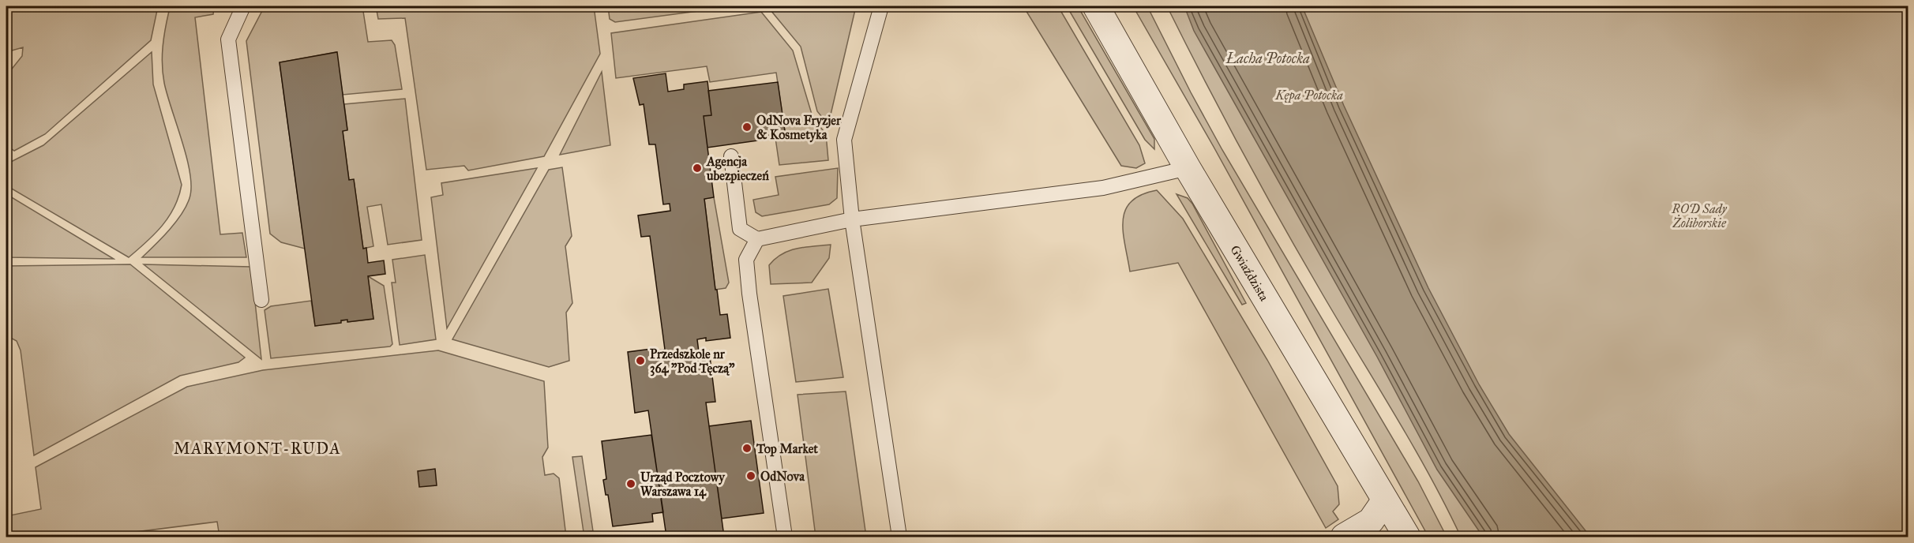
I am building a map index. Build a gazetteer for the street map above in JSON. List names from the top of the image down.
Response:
{
  "streets": {
    "street": ["Gwiaździsta"]
  },
  "districts": ["MARYMONT-RUDA"],
  "water": ["Łacha Potocka"],
  "parks": ["Kępa Potocka", "ROD Sady Żoliborskie"],
  "places": [
    "OdNova Fryzjer & Kosmetyka",
    "Agencja ubezpieczeń",
    "Przedszkole nr 364 \"Pod Tęczą\"",
    "Top Market",
    "OdNova",
    "Urząd Pocztowy Warszawa 14"
  ]
}
